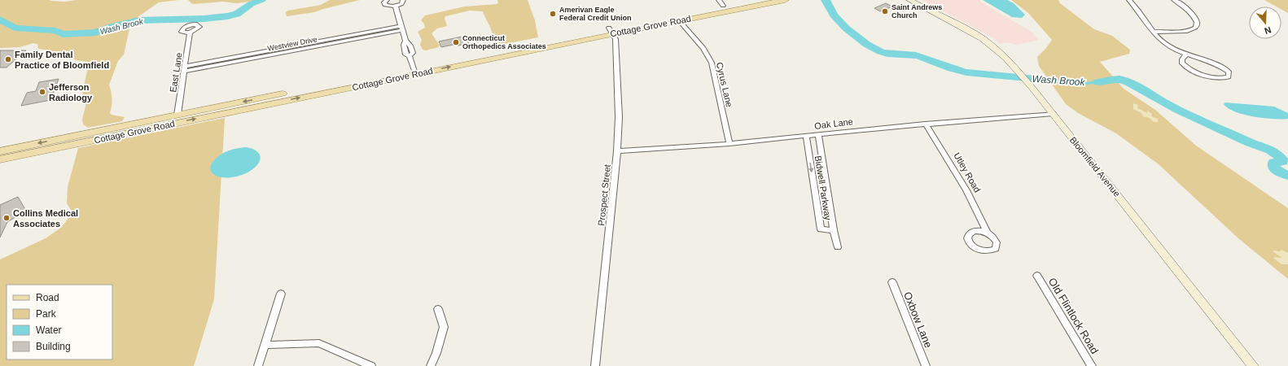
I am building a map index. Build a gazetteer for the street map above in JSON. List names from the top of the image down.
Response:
{
  "streets": {
    "main road": ["Cottage Grove Road", "Bloomfield Avenue"],
    "street": [
      "Westview Drive",
      "East Lane",
      "Cyrus Lane",
      "Oak Lane",
      "Utley Road",
      "Bidwell Parkway",
      "Prospect Street",
      "Old Flintlock Road",
      "Oxbow Lane"
    ]
  },
  "crossings": [
    ["Cottage Grove Road", "East Lane"],
    ["Cottage Grove Road", "Cyrus Lane"],
    ["Cottage Grove Road", "Prospect Street"],
    ["Westview Drive", "East Lane"],
    ["Cyrus Lane", "Oak Lane"],
    ["Oak Lane", "Bloomfield Avenue"],
    ["Oak Lane", "Utley Road"],
    ["Oak Lane", "Bidwell Parkway"],
    ["Oak Lane", "Prospect Street"]
  ],
  "water": ["Wash Brook"],
  "places": [
    "Saint Andrews Church",
    "Amerivan Eagle Federal Credit Union",
    "Connecticut Orthopedics Associates",
    "Family Dental Practice of Bloomfield",
    "Jefferson Radiology",
    "Collins Medical Associates"
  ],
  "legend": [
    "Road",
    "Park",
    "Water",
    "Building"
  ],
  "north": "bottom"
}
